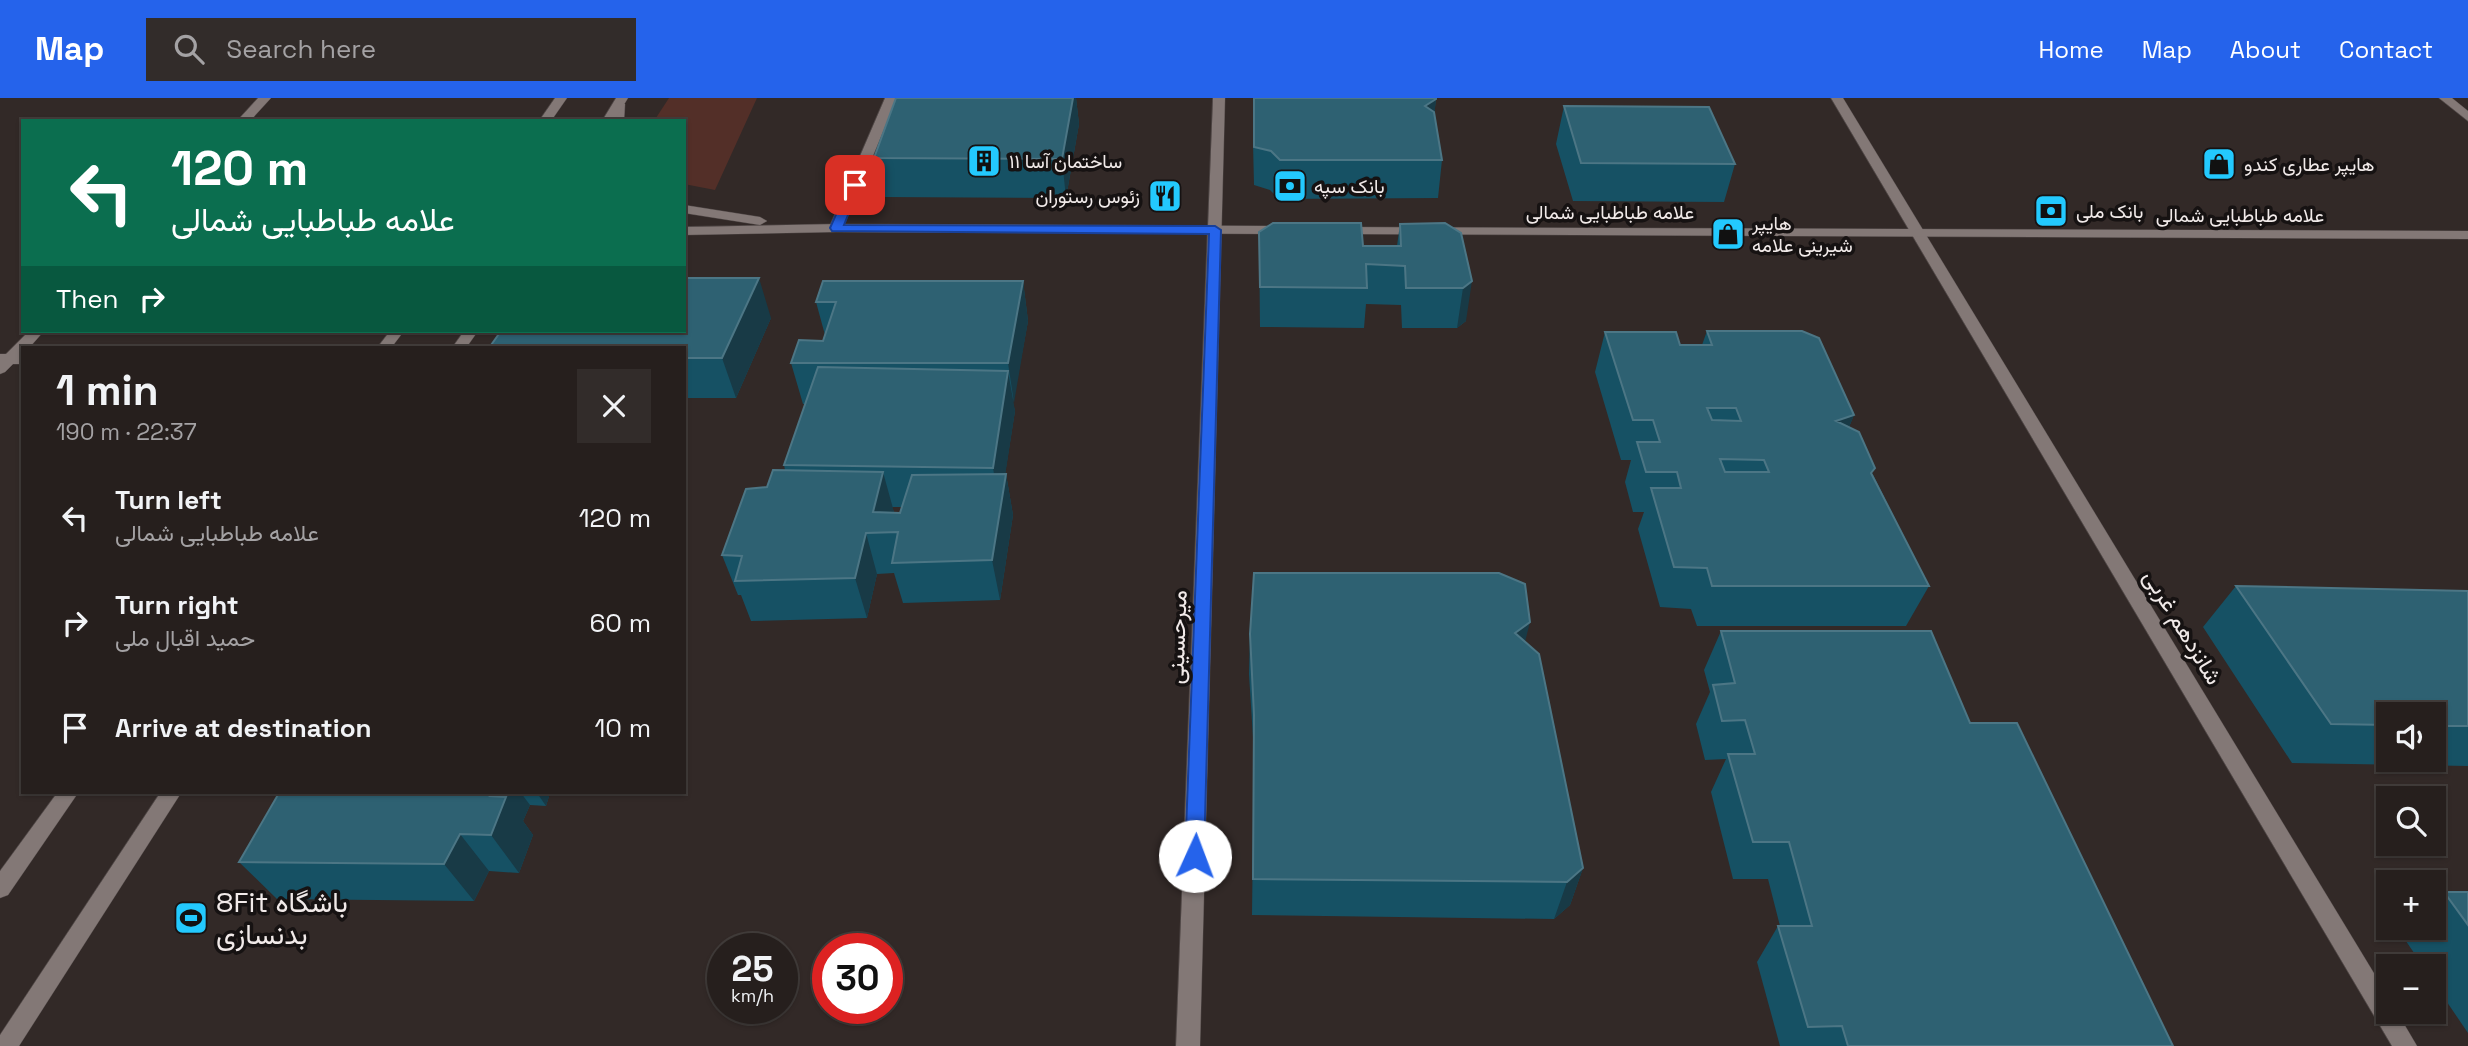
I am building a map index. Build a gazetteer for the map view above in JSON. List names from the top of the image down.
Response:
{
  "streets": {
    "street": ["علامه طباطبایی شمالی", "شانزدهم غربی", "میرحسینی"]
  },
  "crossings": [
    ["علامه طباطبایی شمالی", "شانزدهم غربی"]
  ],
  "places": {
    "building": ["ساختمان آسا ۱۱"],
    "shop": ["هایپر عطاری کندو", "هایپر شیرینی علامه"],
    "bank": ["بانک سپه", "بانک ملی"],
    "restaurant": ["زئوس رستوران"],
    "sports": ["8Fit باشگاه بدنسازی"]
  },
  "page": {
    "header": "Map",
    "search": "Search here",
    "nav": [
      "Home",
      "Map",
      "About",
      "Contact"
    ],
    "turn": ["120 m", "علامه طباطبایی شمالی"],
    "then": "Then",
    "heading": ["1 min", "190 m · 22:37"],
    "list": [
      {
        "name": "Turn left",
        "note": "علامه طباطبایی شمالی",
        "value": "120 m"
      },
      {
        "name": "Turn right",
        "note": "حمید اقبال ملی",
        "value": "60 m"
      },
      {
        "name": "Arrive at destination",
        "value": "10 m"
      }
    ],
    "map_buttons": ["+", "−"],
    "speed": "25 km/h",
    "limit": "30"
  }
}
